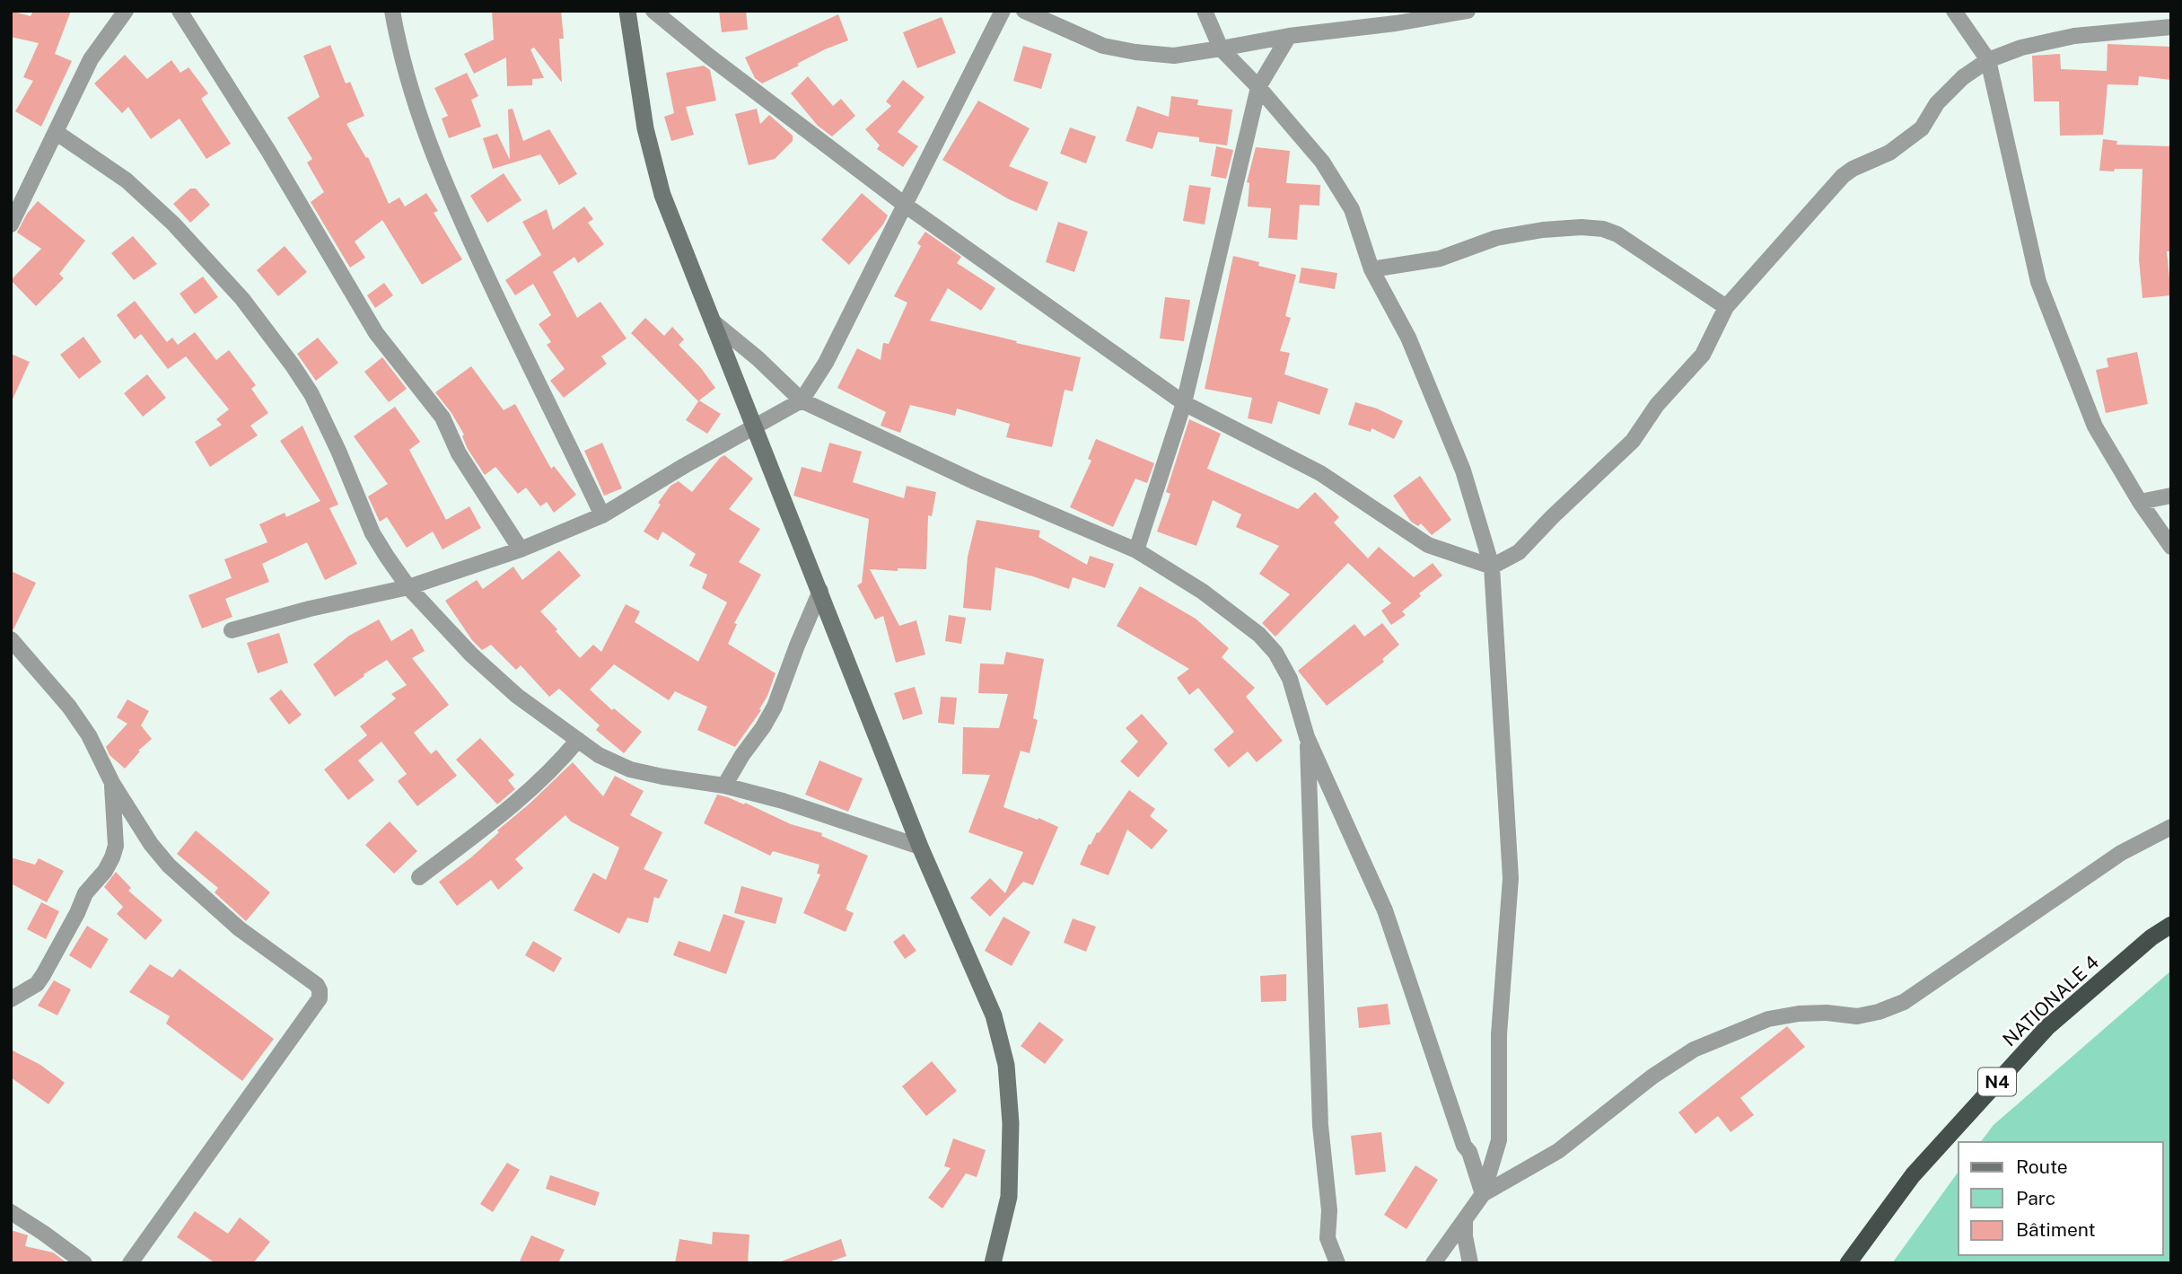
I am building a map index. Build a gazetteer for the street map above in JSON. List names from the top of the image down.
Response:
{
  "streets": {
    "highway": ["NATIONALE 4", "N4"]
  },
  "legend": ["Route", "Parc", "Bâtiment"]
}
